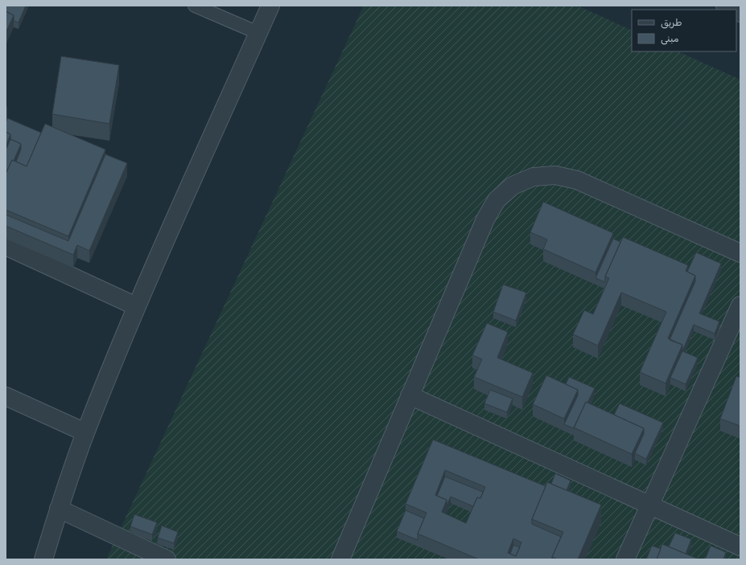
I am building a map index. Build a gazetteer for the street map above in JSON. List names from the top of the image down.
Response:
{
  "legend": ["طريق", "مبنى"]
}
